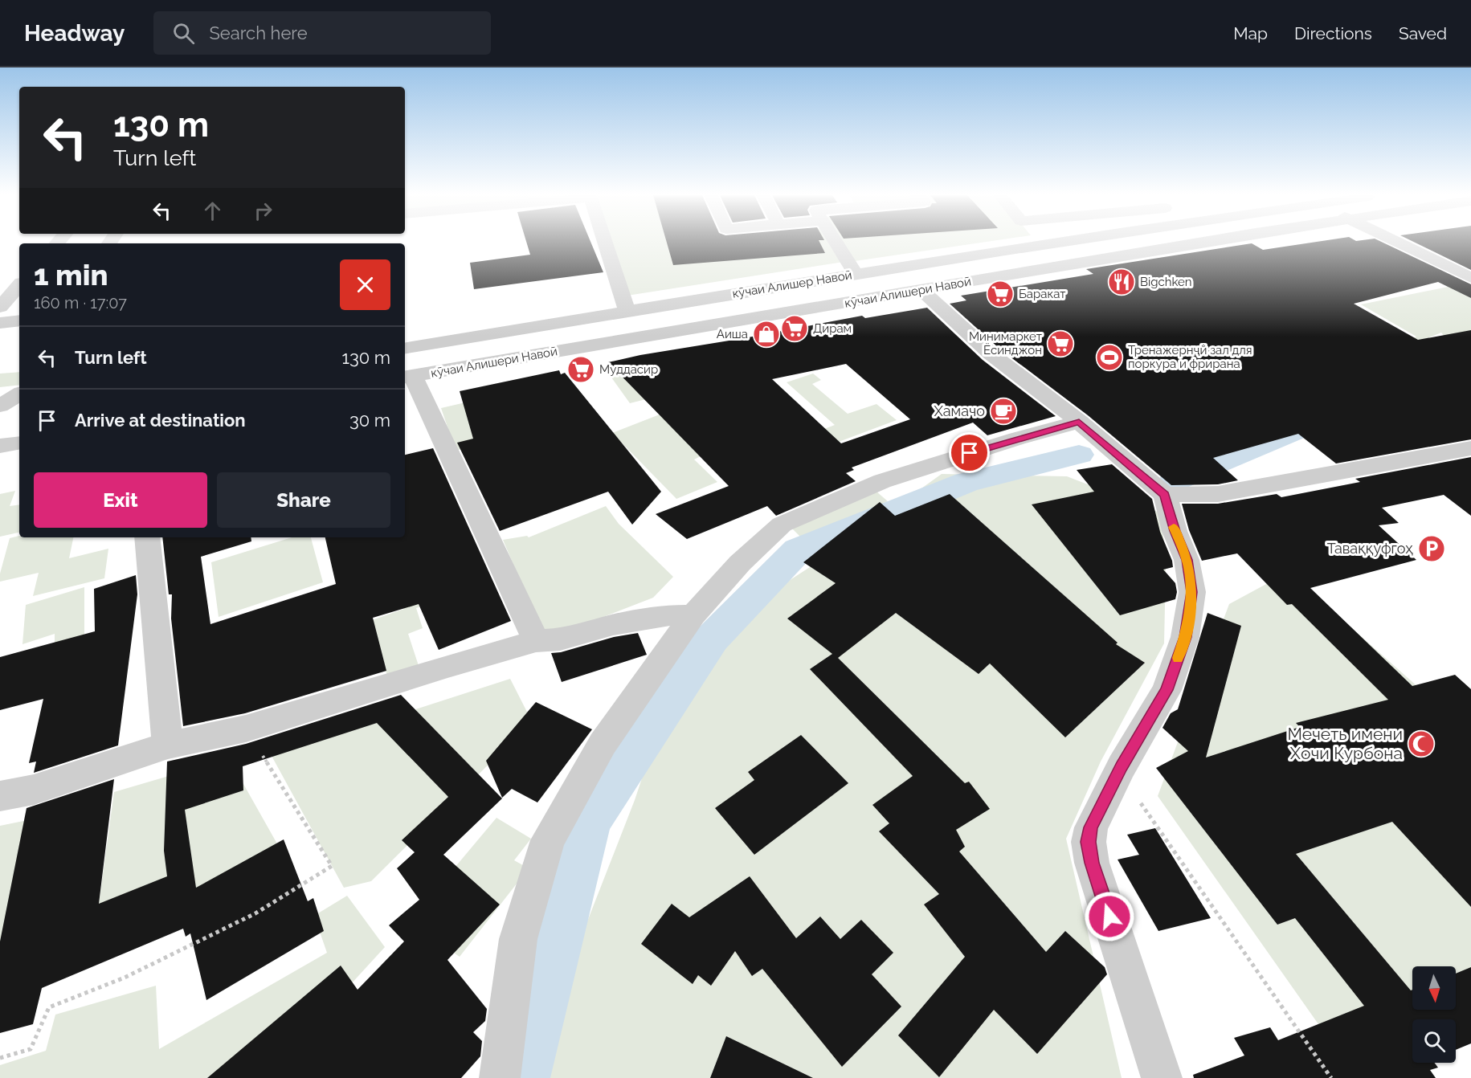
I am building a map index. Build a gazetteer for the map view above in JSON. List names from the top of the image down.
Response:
{
  "streets": {
    "street": ["кӯчаи Алишер Навоӣ", "кӯчаи Алишери Навоӣ"]
  },
  "places": {
    "restaurant": ["Bigchken"],
    "supermarket": [
      "Баракат",
      "Дирам",
      "Минимаркет Ёсинджон",
      "Муддасир"
    ],
    "shop": ["Аиша"],
    "sports": ["Тренажернҷй зал для поркура и фрирана"],
    "cafe": ["Хамачо"],
    "parking": ["Таваққуфгоҳ"],
    "mosque": ["Мечеть имени Хочи Курбона"]
  },
  "north": "bottom",
  "page": {
    "header": "Headway",
    "search": "Search here",
    "nav": ["Map", "Directions", "Saved"],
    "turn": ["130 m", "Turn left"],
    "heading": ["1 min", "160 m · 17:07"],
    "list": [
      {
        "name": "Turn left",
        "value": "130 m"
      },
      {
        "name": "Arrive at destination",
        "value": "30 m"
      }
    ],
    "buttons": ["Exit", "Share"]
  }
}
